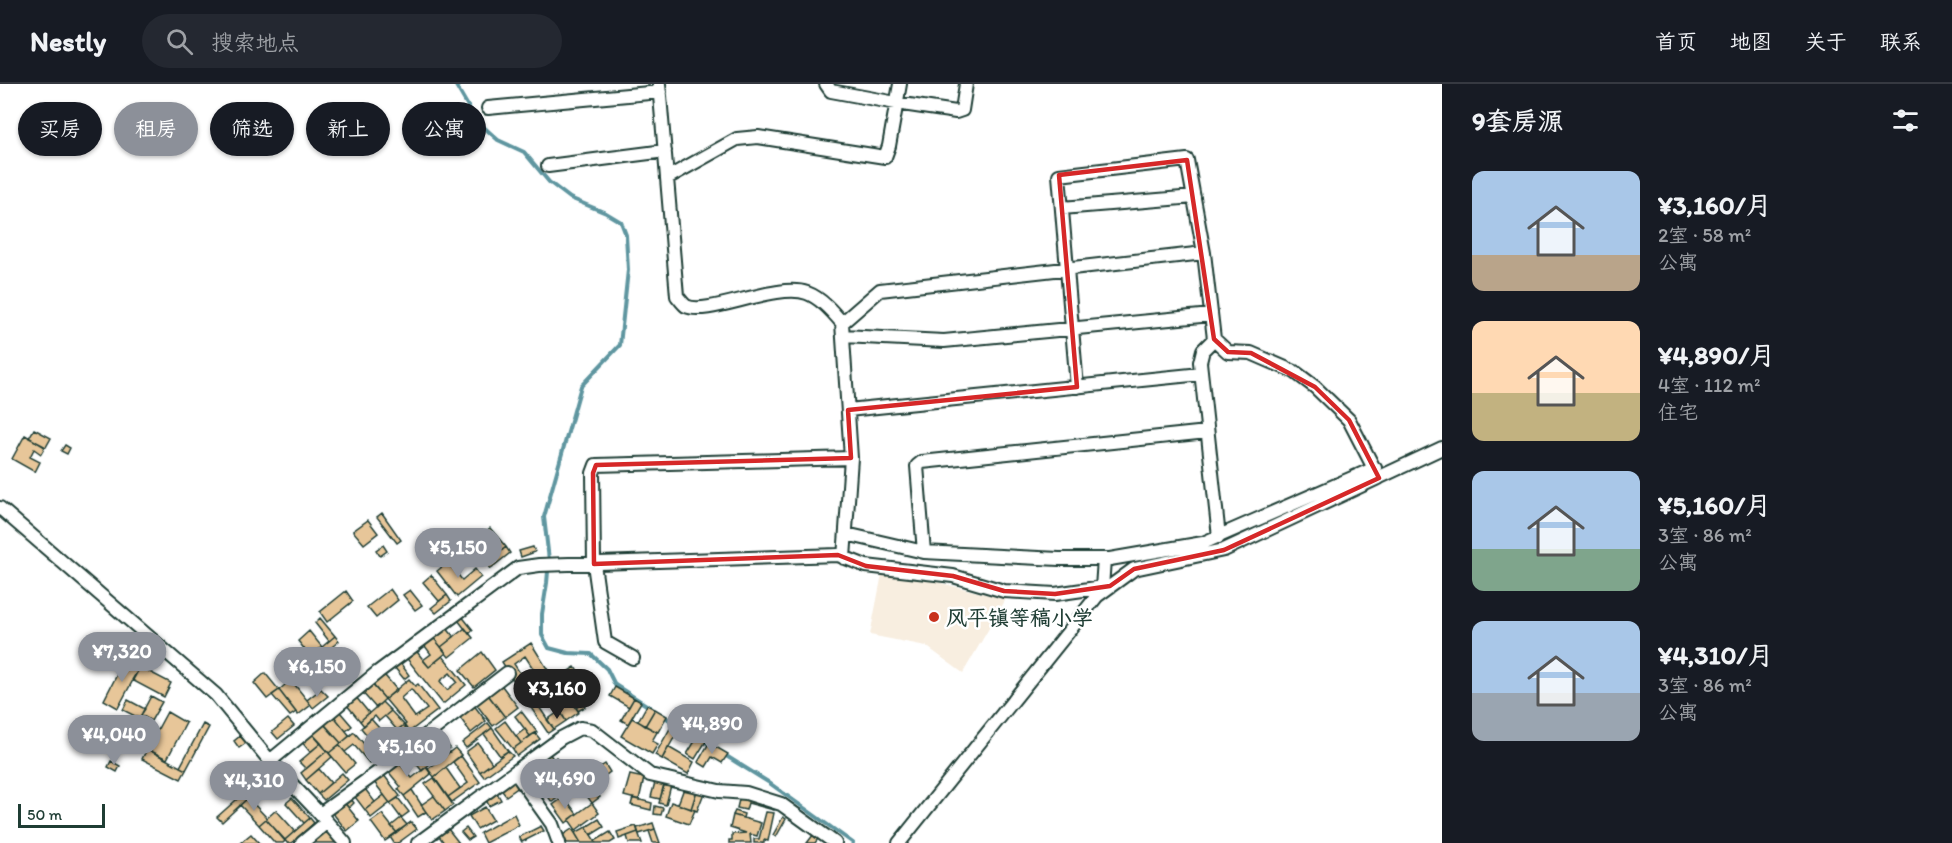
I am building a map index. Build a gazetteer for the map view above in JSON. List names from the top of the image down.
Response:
{
  "places": ["风平镇等稿小学"],
  "scale_bar": "50 m",
  "page": {
    "header": "Nestly",
    "search": "搜索地点",
    "nav": [
      "首页",
      "地图",
      "关于",
      "联系"
    ],
    "heading": "9套房源",
    "chip": [
      "买房",
      "租房",
      "筛选",
      "新上",
      "公寓"
    ],
    "list": [
      {
        "name": "¥3,160/月",
        "note": "2室 · 58 m² · 公寓"
      },
      {
        "name": "¥4,890/月",
        "note": "4室 · 112 m² · 住宅"
      },
      {
        "name": "¥5,160/月",
        "note": "3室 · 86 m² · 公寓"
      },
      {
        "name": "¥4,310/月",
        "note": "3室 · 86 m² · 公寓"
      }
    ],
    "price": [
      "¥5,150",
      "¥7,320",
      "¥6,150",
      "¥3,160",
      "¥4,890",
      "¥4,040",
      "¥5,160",
      "¥4,690",
      "¥4,310"
    ],
    "scale": "50 m"
  }
}
